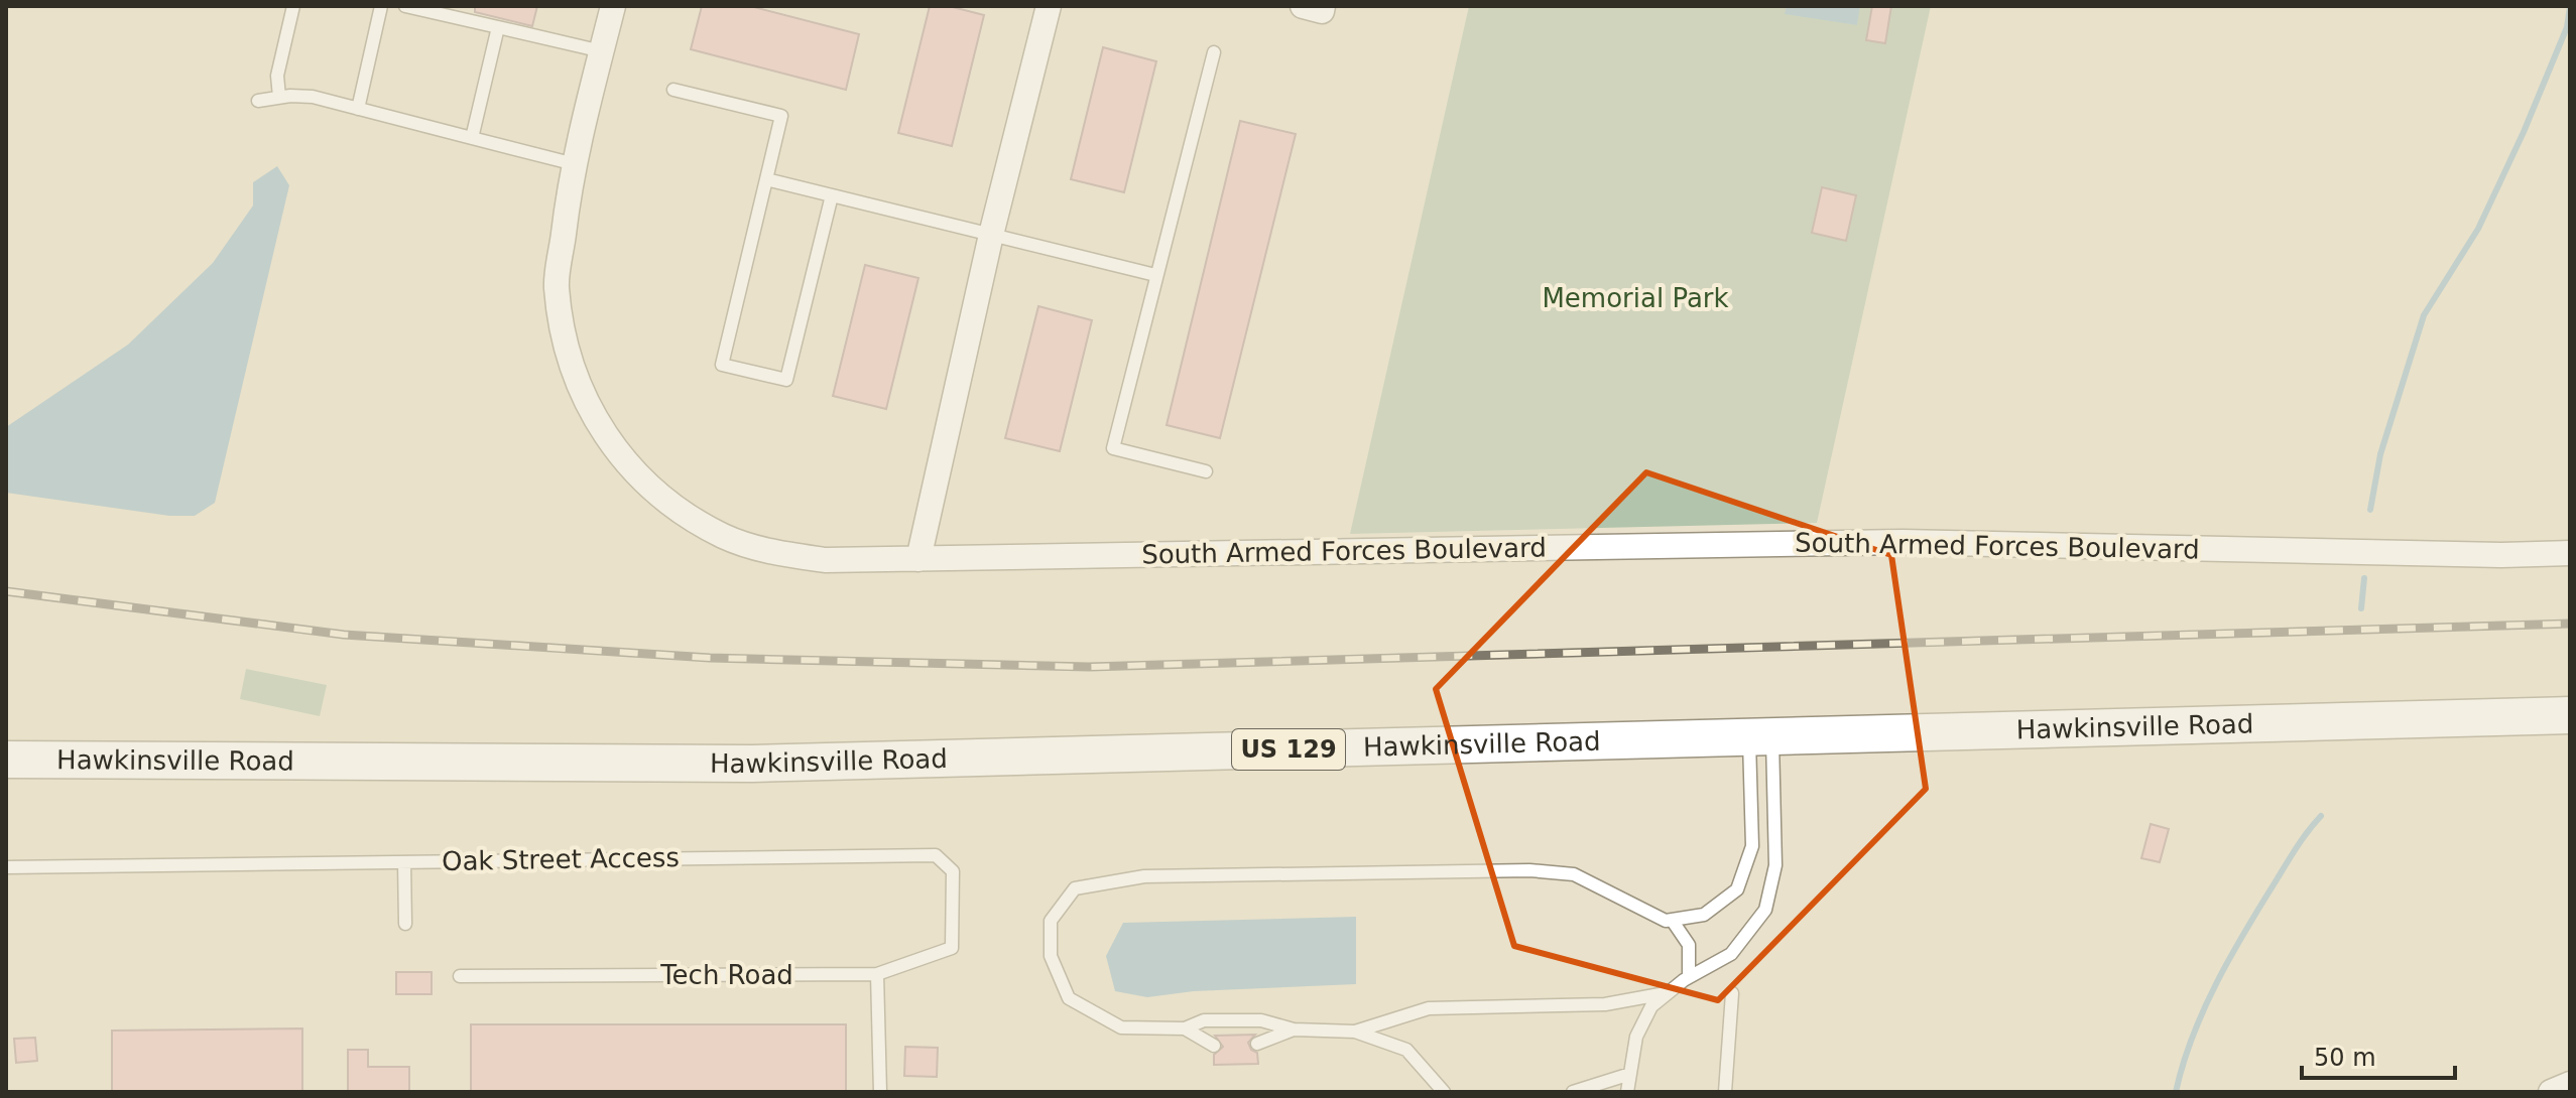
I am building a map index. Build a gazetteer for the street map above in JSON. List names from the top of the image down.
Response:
{
  "streets": {
    "main road": ["Hawkinsville Road", "US 129"],
    "street": ["South Armed Forces Boulevard"],
    "lane": ["Oak Street Access", "Tech Road"]
  },
  "crossings": [
    ["Oak Street Access", "Tech Road"]
  ],
  "parks": ["Memorial Park"],
  "scale_bar": "50 m"
}
